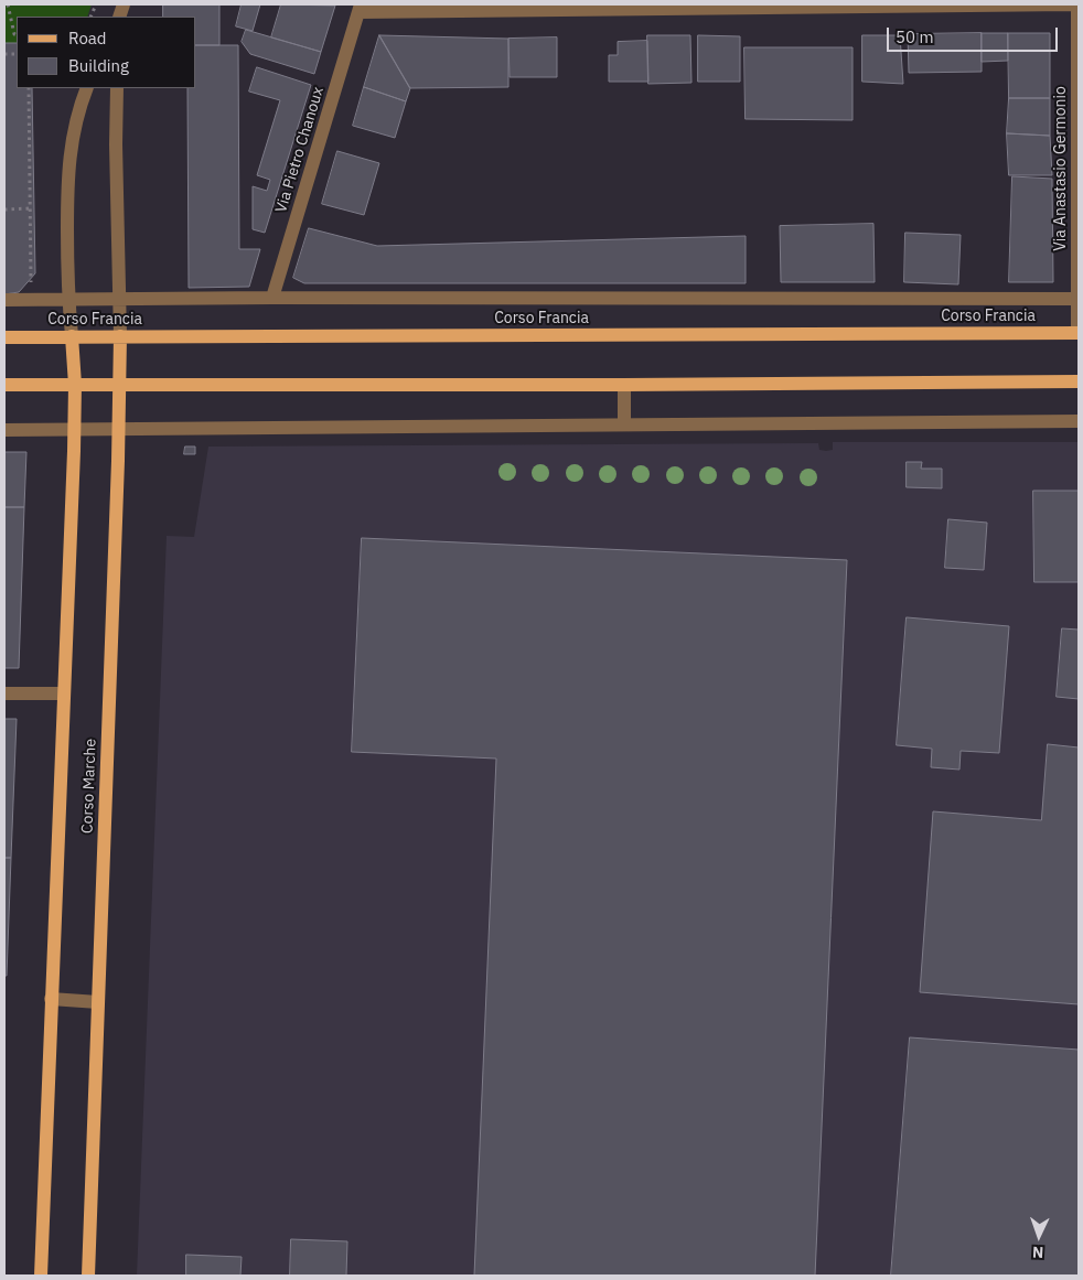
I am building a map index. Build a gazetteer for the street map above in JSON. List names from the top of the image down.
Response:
{
  "streets": {
    "main road": ["Corso Francia", "Corso Marche"],
    "street": ["Via Pietro Chanoux", "Via Anastasio Germonio"]
  },
  "crossings": [
    ["Via Pietro Chanoux", "Corso Francia"],
    ["Via Anastasio Germonio", "Corso Francia"],
    ["Corso Francia", "Corso Marche"]
  ],
  "legend": ["Road", "Building"],
  "scale_bar": "50 m",
  "north": "bottom"
}
